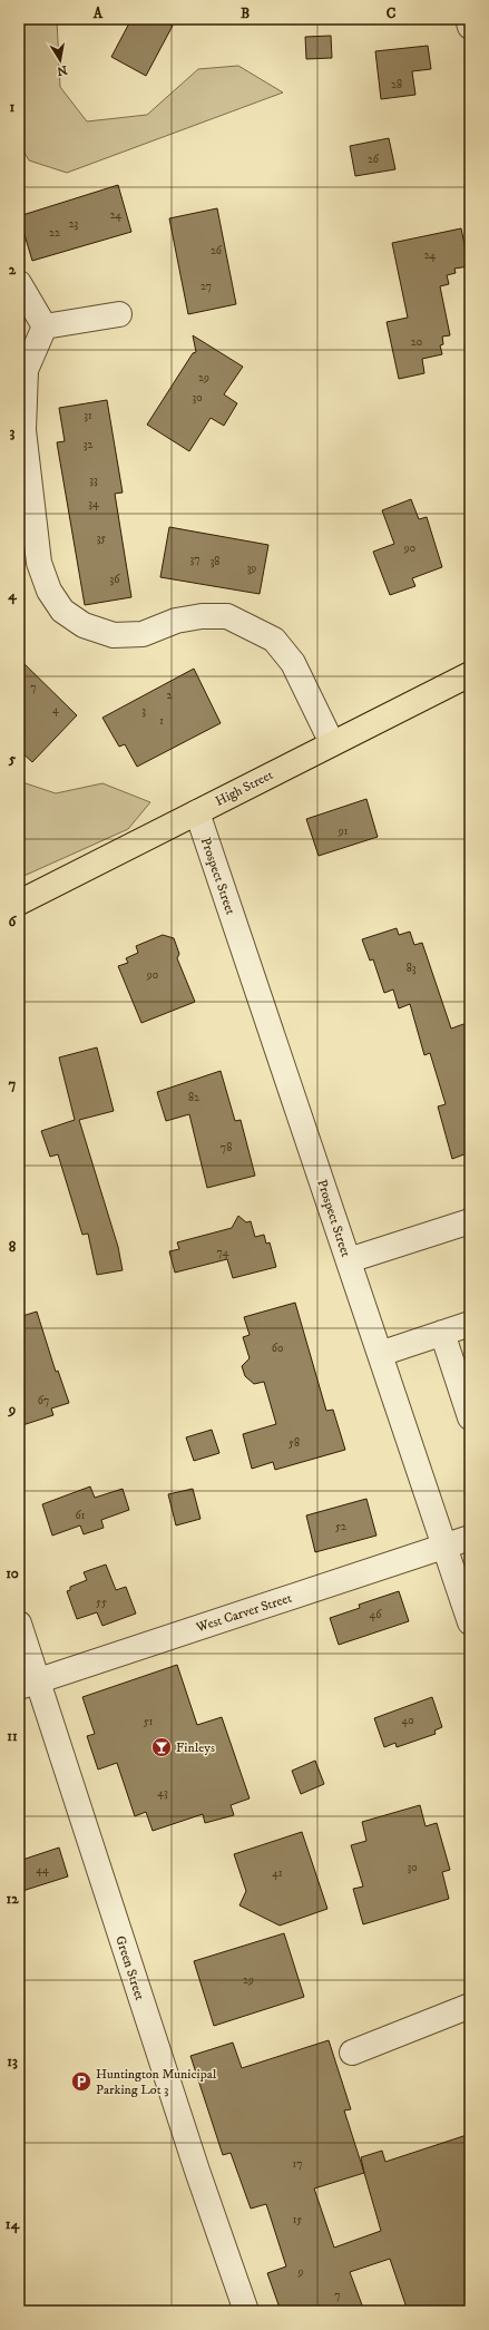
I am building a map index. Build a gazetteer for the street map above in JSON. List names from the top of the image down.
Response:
{
  "streets": {
    "main road": ["High Street"],
    "street": ["Prospect Street", "West Carver Street", "Green Street"]
  },
  "crossings": [
    ["High Street", "Prospect Street"],
    ["Prospect Street", "West Carver Street"],
    ["West Carver Street", "Green Street"]
  ],
  "places": {
    "bar": ["Finleys"],
    "parking": ["Huntington Municipal Parking Lot 3"]
  },
  "house_numbers": [
    "28",
    "26",
    "24",
    "23",
    "22",
    "26",
    "24",
    "27",
    "20",
    "29",
    "30",
    "31",
    "32",
    "33",
    "34",
    "35",
    "90",
    "37",
    "38",
    "39",
    "36",
    "7",
    "2",
    "4",
    "3",
    "1",
    "91",
    "83",
    "90",
    "82",
    "78",
    "74",
    "60",
    "67",
    "58",
    "61",
    "52",
    "55",
    "46",
    "40",
    "51",
    "43",
    "30",
    "44",
    "41",
    "29",
    "17",
    "15",
    "9",
    "7"
  ],
  "north": "bottom",
  "grid": {
    "columns": ["A", "B", "C"],
    "rows": [
      "1",
      "2",
      "3",
      "4",
      "5",
      "6",
      "7",
      "8",
      "9",
      "10",
      "11",
      "12",
      "13",
      "14"
    ]
  }
}
